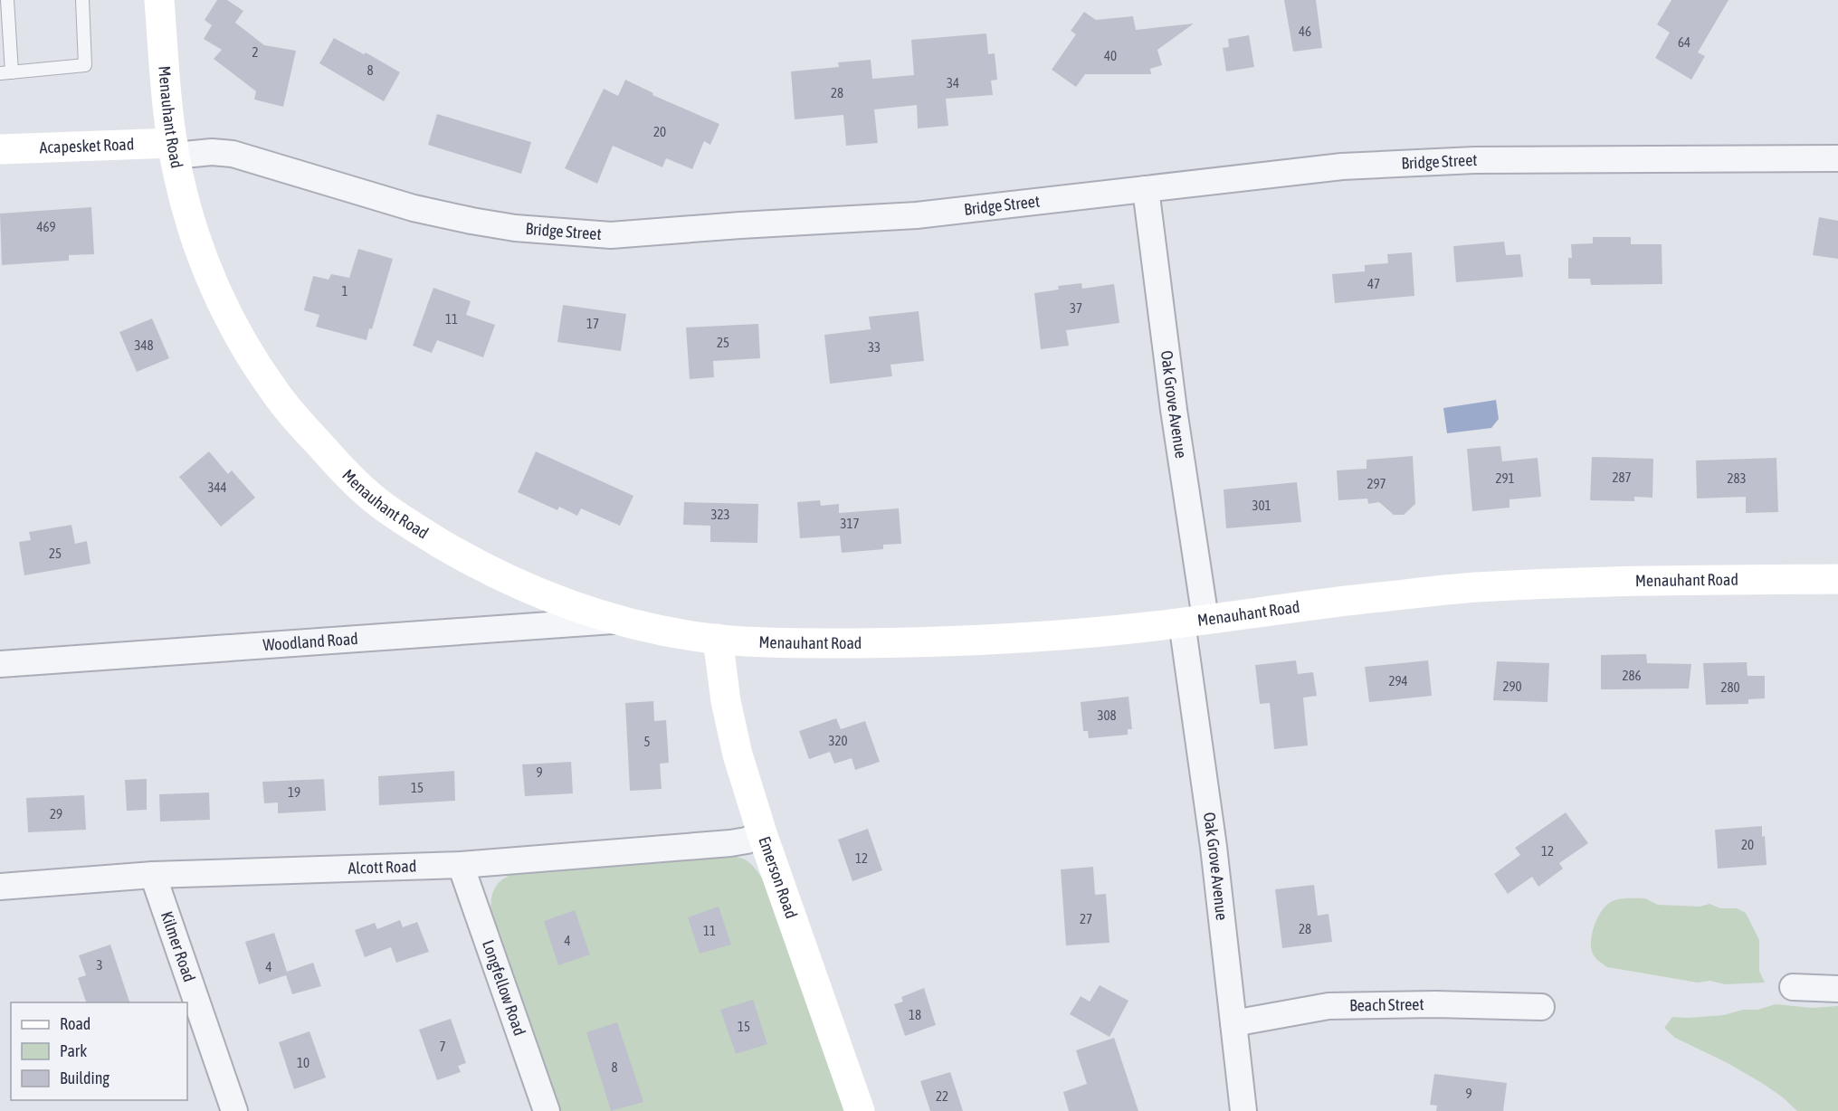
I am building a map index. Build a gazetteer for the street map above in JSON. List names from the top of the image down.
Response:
{
  "streets": {
    "main road": ["Menauhant Road", "Acapesket Road", "Emerson Road"],
    "street": [
      "Bridge Street",
      "Oak Grove Avenue",
      "Woodland Road",
      "Alcott Road",
      "Kilmer Road",
      "Longfellow Road",
      "Beach Street"
    ]
  },
  "crossings": [
    ["Menauhant Road", "Acapesket Road"],
    ["Menauhant Road", "Bridge Street"],
    ["Menauhant Road", "Oak Grove Avenue"],
    ["Menauhant Road", "Woodland Road"],
    ["Menauhant Road", "Emerson Road"],
    ["Acapesket Road", "Bridge Street"],
    ["Bridge Street", "Oak Grove Avenue"],
    ["Oak Grove Avenue", "Beach Street"],
    ["Alcott Road", "Emerson Road"],
    ["Alcott Road", "Kilmer Road"],
    ["Alcott Road", "Longfellow Road"]
  ],
  "house_numbers": [
    "46",
    "64",
    "2",
    "40",
    "8",
    "34",
    "28",
    "20",
    "469",
    "47",
    "1",
    "37",
    "11",
    "17",
    "25",
    "348",
    "33",
    "287",
    "291",
    "283",
    "297",
    "344",
    "301",
    "323",
    "317",
    "25",
    "286",
    "294",
    "290",
    "280",
    "308",
    "320",
    "5",
    "9",
    "15",
    "19",
    "29",
    "20",
    "12",
    "12",
    "27",
    "28",
    "11",
    "4",
    "3",
    "4",
    "18",
    "15",
    "7",
    "10",
    "8",
    "9",
    "22"
  ],
  "legend": ["Road", "Park", "Building"]
}
